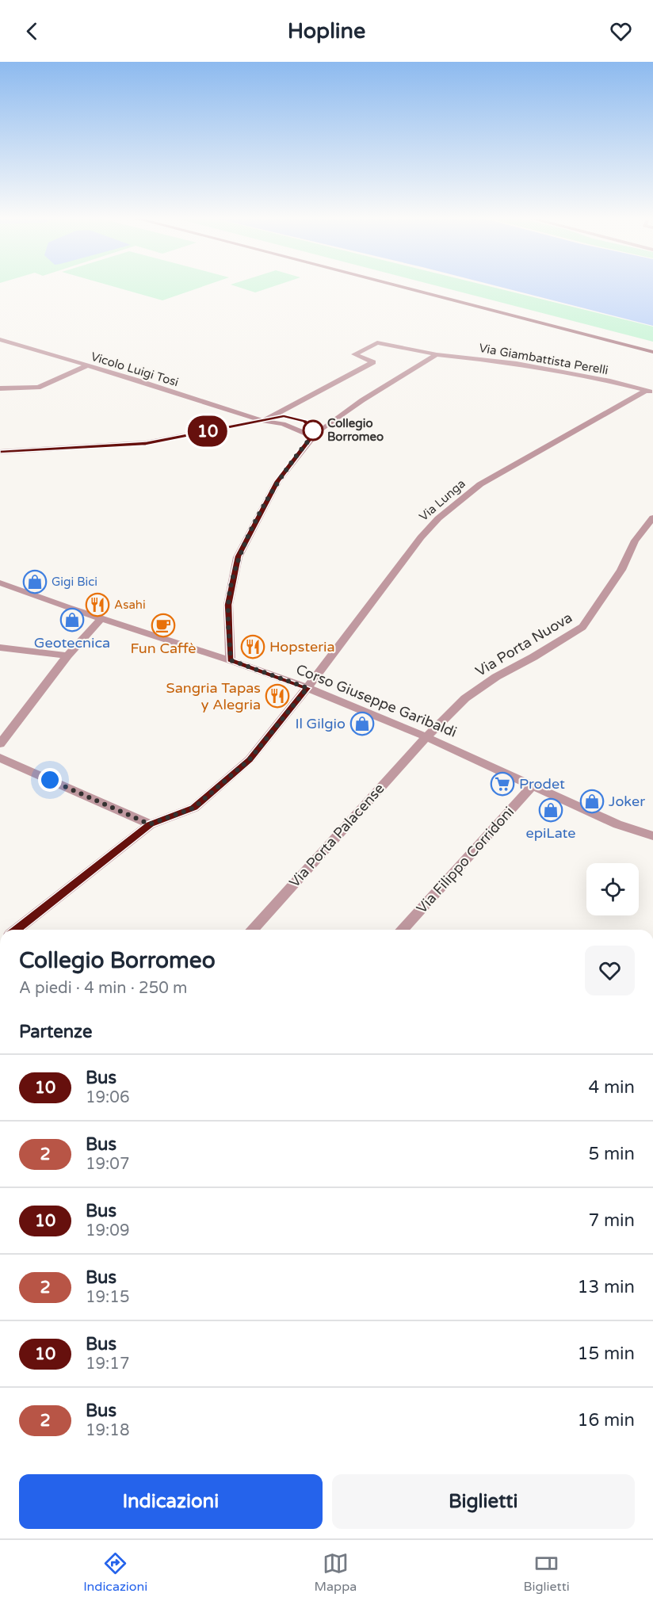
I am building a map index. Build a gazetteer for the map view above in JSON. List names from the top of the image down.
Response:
{
  "streets": {
    "street": [
      "Via Giambattista Perelli",
      "Vicolo Luigi Tosi",
      "Via Lunga",
      "Via Porta Nuova",
      "Corso Giuseppe Garibaldi",
      "Via Porta Palacense",
      "Via Filippo Corridoni"
    ]
  },
  "crossings": [
    ["Via Giambattista Perelli", "Vicolo Luigi Tosi"],
    ["Via Giambattista Perelli", "Via Lunga"],
    ["Via Lunga", "Corso Giuseppe Garibaldi"],
    ["Via Porta Nuova", "Corso Giuseppe Garibaldi"],
    ["Via Porta Nuova", "Via Porta Palacense"],
    ["Corso Giuseppe Garibaldi", "Via Porta Palacense"],
    ["Corso Giuseppe Garibaldi", "Via Filippo Corridoni"]
  ],
  "places": {
    "other": ["Collegio Borromeo"],
    "shop": [
      "Gigi Bici",
      "Geotecnica",
      "Il Gilgio",
      "Joker",
      "epiLate"
    ],
    "restaurant": ["Asahi", "Hopsteria", "Sangria Tapas y Alegria"],
    "cafe": ["Fun Caffè"],
    "supermarket": ["Prodet"]
  },
  "lines": ["bus line 10"],
  "page": {
    "header": "Hopline",
    "on_map": "10",
    "heading": [
      ["Collegio Borromeo", "A piedi · 4 min · 250 m"],
      "Partenze"
    ],
    "list": [
      {
        "mark": "10",
        "name": "Bus",
        "note": "19:06",
        "value": "4 min"
      },
      {
        "mark": "2",
        "name": "Bus",
        "note": "19:07",
        "value": "5 min"
      },
      {
        "mark": "10",
        "name": "Bus",
        "note": "19:09",
        "value": "7 min"
      },
      {
        "mark": "2",
        "name": "Bus",
        "note": "19:15",
        "value": "13 min"
      },
      {
        "mark": "10",
        "name": "Bus",
        "note": "19:17",
        "value": "15 min"
      },
      {
        "mark": "2",
        "name": "Bus",
        "note": "19:18",
        "value": "16 min"
      }
    ],
    "buttons": ["Indicazioni", "Biglietti"],
    "tabs": ["Indicazioni", "Mappa", "Biglietti"]
  }
}
